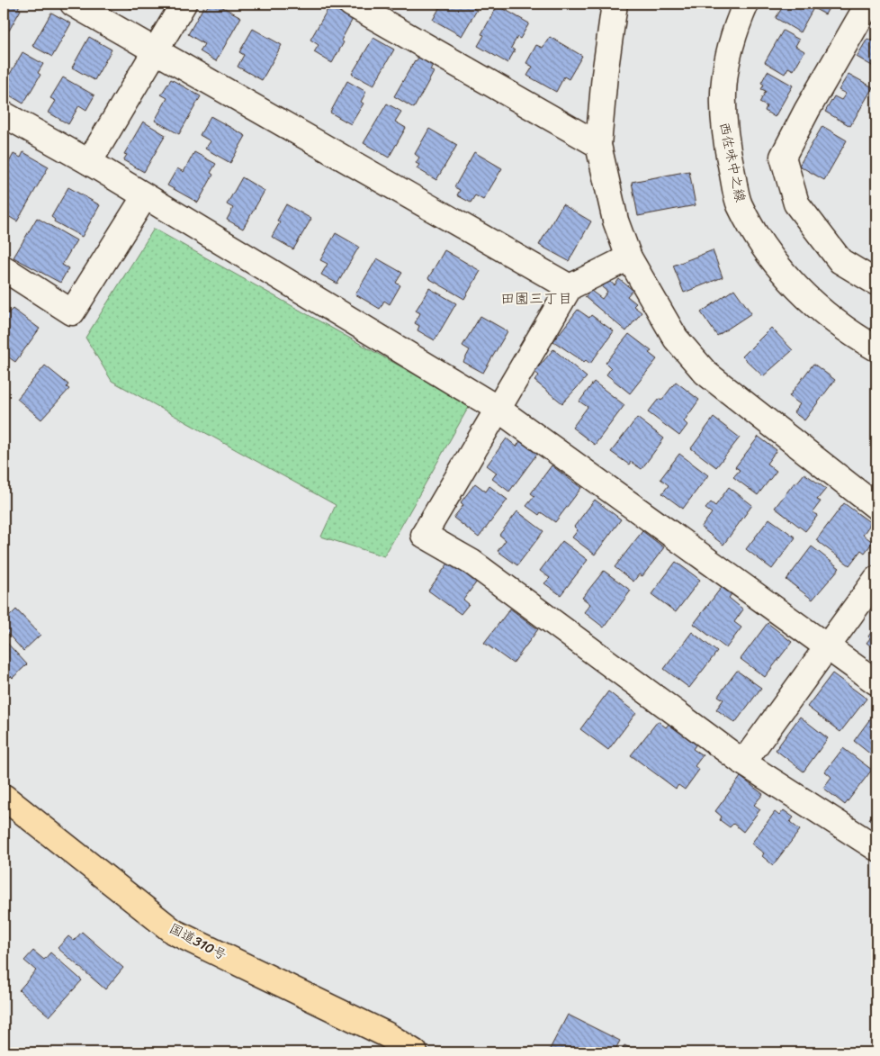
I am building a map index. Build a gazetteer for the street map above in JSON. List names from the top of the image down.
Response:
{
  "streets": {
    "highway": ["国道310号"],
    "street": ["西佐味中之線"]
  },
  "districts": ["田園三丁目"]
}
